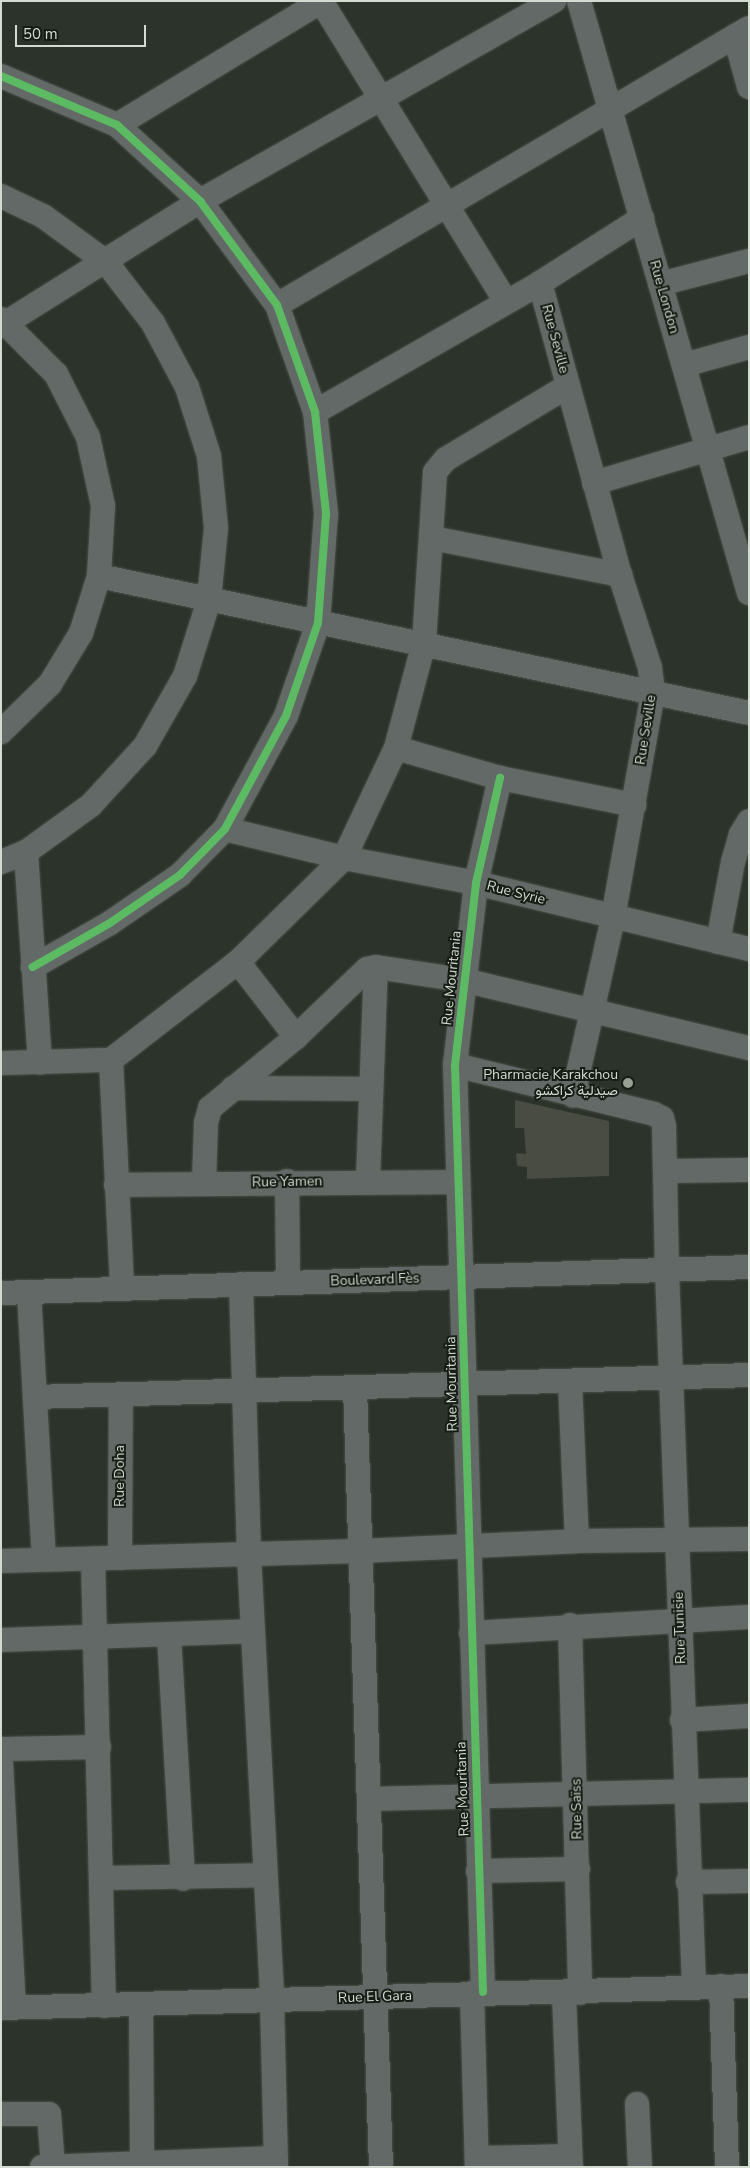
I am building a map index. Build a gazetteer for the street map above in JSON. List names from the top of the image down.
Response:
{
  "streets": {
    "street": [
      "Rue London",
      "Rue Seville",
      "Rue Syrie",
      "Rue Mouritania",
      "Rue Yamen",
      "Boulevard Fès",
      "Rue Doha",
      "Rue Tunisie",
      "Rue Saïss",
      "Rue El Gara"
    ]
  },
  "crossings": [
    ["Rue Seville", "Rue Syrie"],
    ["Rue Seville", "Rue Tunisie"],
    ["Rue Syrie", "Rue Mouritania"],
    ["Rue Mouritania", "Rue Yamen"],
    ["Rue Mouritania", "Boulevard Fès"],
    ["Rue Mouritania", "Rue El Gara"],
    ["Boulevard Fès", "Rue Tunisie"],
    ["Rue Tunisie", "Rue El Gara"],
    ["Rue Saïss", "Rue El Gara"]
  ],
  "places": ["Pharmacie Karakchou صيدلية كراكشو"],
  "scale_bar": "50 m"
}
